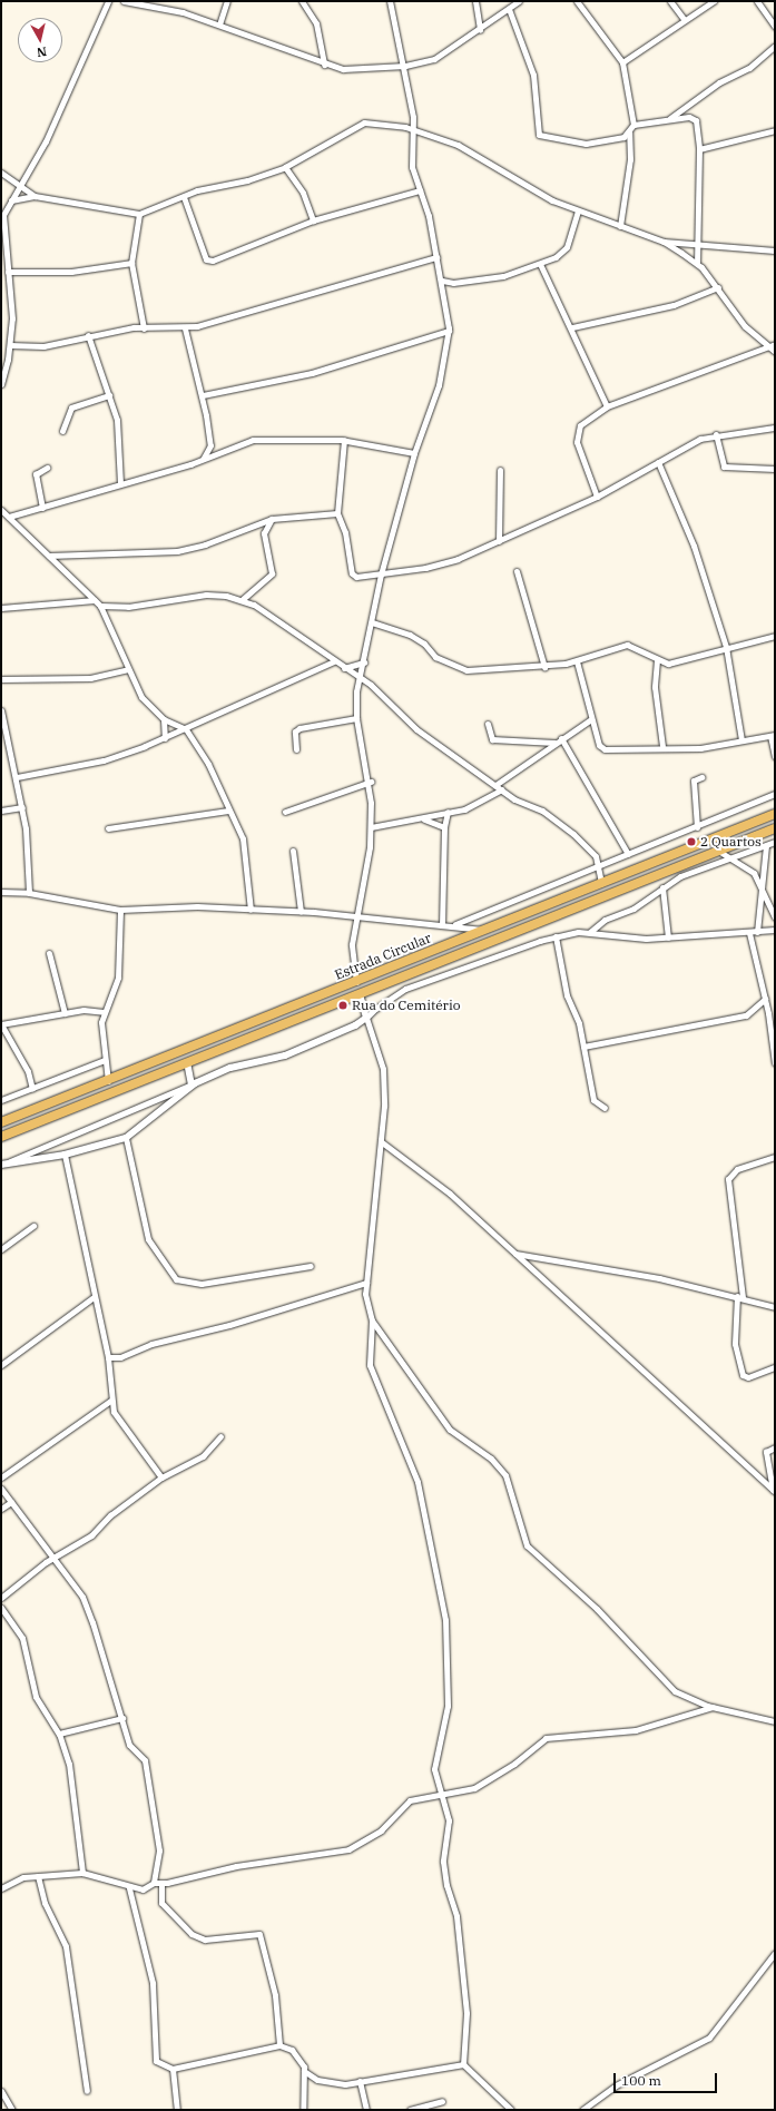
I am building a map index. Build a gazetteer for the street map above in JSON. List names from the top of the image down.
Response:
{
  "streets": {
    "main road": ["Estrada Circular"]
  },
  "places": ["2 Quartos", "Rua do Cemitério"],
  "scale_bar": "100 m",
  "north": "bottom"
}
